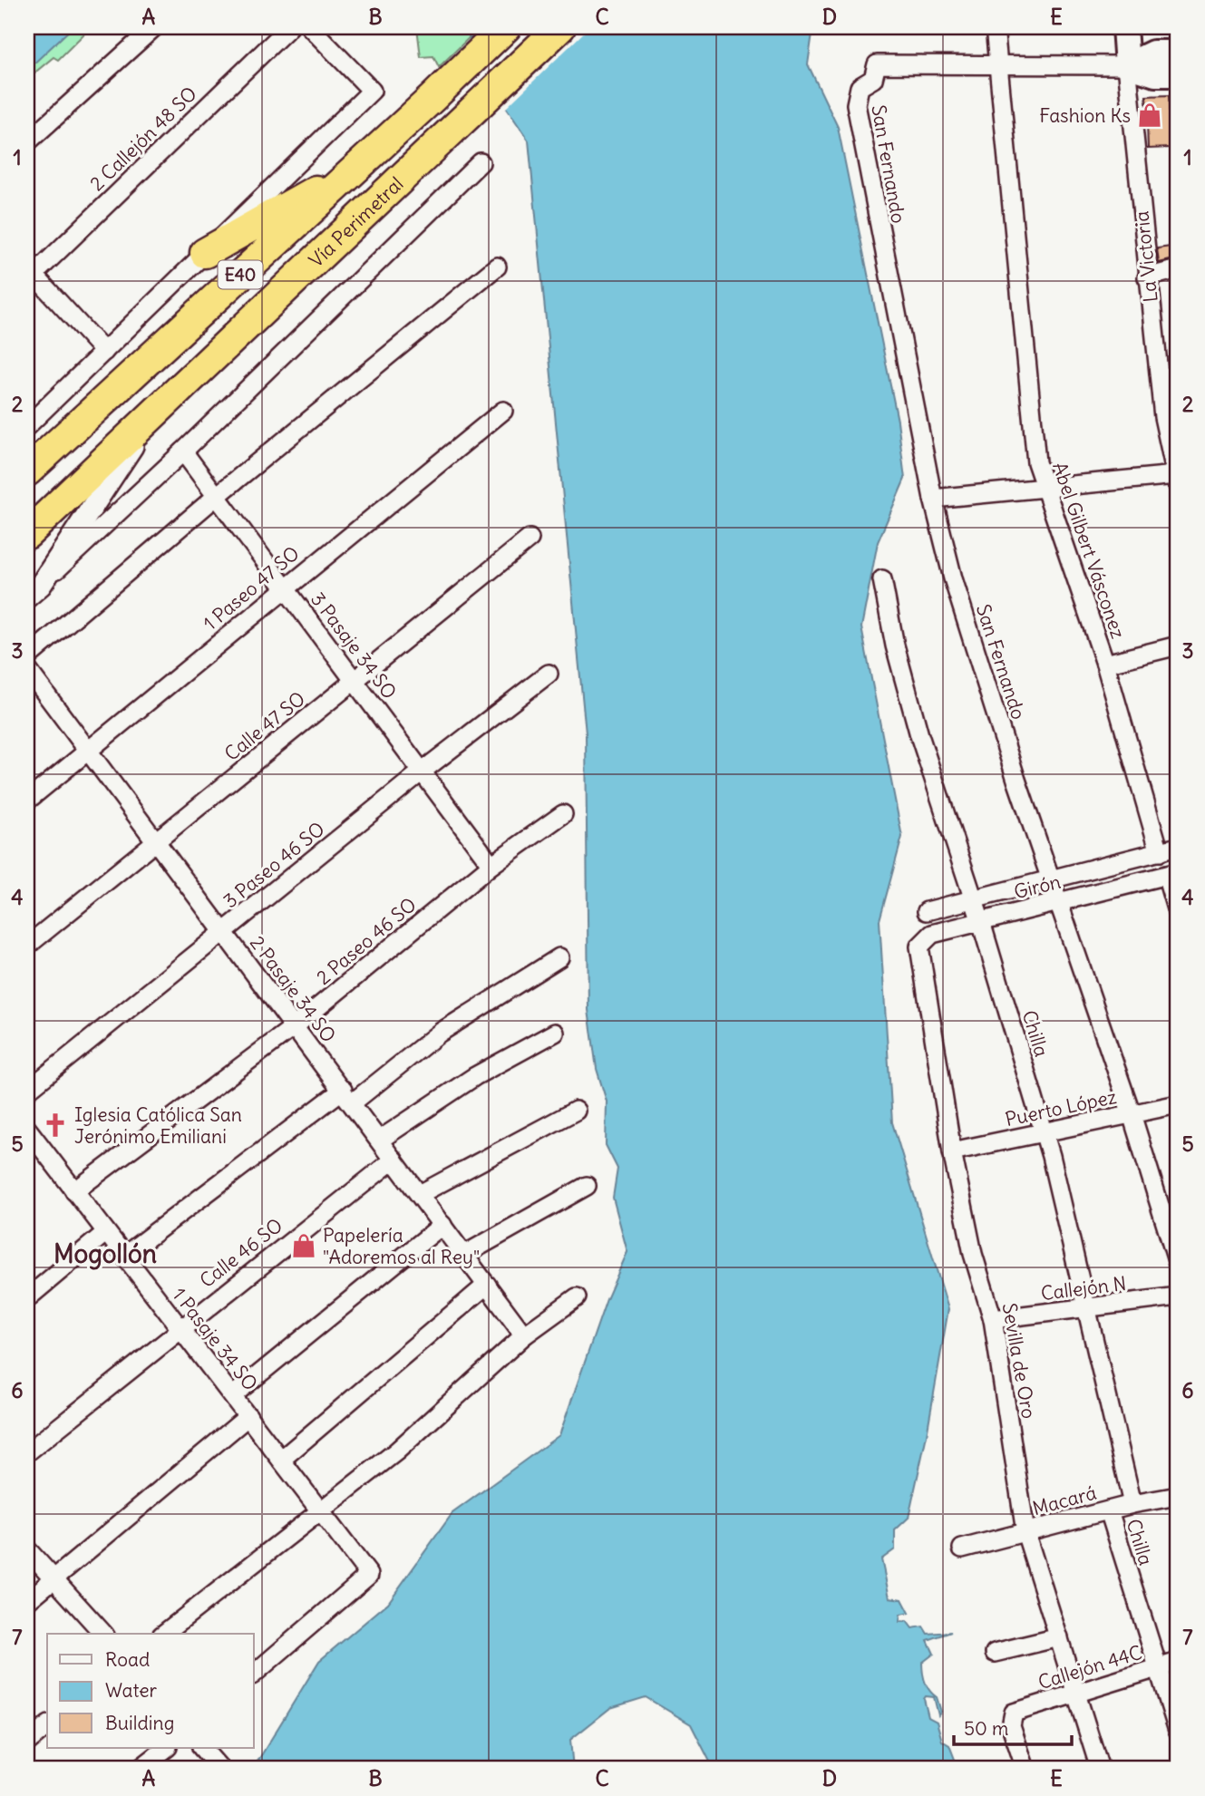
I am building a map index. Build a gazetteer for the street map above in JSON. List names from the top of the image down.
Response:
{
  "streets": {
    "highway": ["Vía Perimetral", "E40"],
    "main road": ["La Victoria"],
    "street": [
      "2 Callejón 48 SO",
      "San Fernando",
      "Abel Gilbert Vásconez",
      "1 Paseo 47 SO",
      "3 Pasaje 34 SO",
      "Calle 47 SO",
      "3 Paseo 46 SO",
      "Girón",
      "2 Paseo 46 SO",
      "2 Pasaje 34 SO",
      "Chilla",
      "Puerto López",
      "Calle 46 SO",
      "Callejón N",
      "1 Pasaje 34 SO",
      "Sevilla de Oro",
      "Macará",
      "Callejón 44C"
    ]
  },
  "crossings": [
    ["San Fernando", "Abel Gilbert Vásconez"],
    ["San Fernando", "Girón"],
    ["San Fernando", "Puerto López"],
    ["Abel Gilbert Vásconez", "Girón"],
    ["1 Paseo 47 SO", "3 Pasaje 34 SO"],
    ["1 Paseo 47 SO", "2 Pasaje 34 SO"],
    ["3 Pasaje 34 SO", "Calle 47 SO"],
    ["3 Pasaje 34 SO", "3 Paseo 46 SO"],
    ["3 Pasaje 34 SO", "2 Paseo 46 SO"],
    ["Calle 47 SO", "2 Pasaje 34 SO"],
    ["3 Paseo 46 SO", "2 Pasaje 34 SO"],
    ["Girón", "Chilla"],
    ["Girón", "Sevilla de Oro"],
    ["2 Paseo 46 SO", "2 Pasaje 34 SO"],
    ["2 Paseo 46 SO", "1 Pasaje 34 SO"],
    ["2 Pasaje 34 SO", "Calle 46 SO"],
    ["Chilla", "Puerto López"],
    ["Chilla", "Callejón N"],
    ["Chilla", "Macará"],
    ["Chilla", "Callejón 44C"],
    ["Puerto López", "Sevilla de Oro"],
    ["Calle 46 SO", "1 Pasaje 34 SO"],
    ["Callejón N", "Sevilla de Oro"],
    ["Sevilla de Oro", "Macará"],
    ["Sevilla de Oro", "Callejón 44C"]
  ],
  "districts": ["Mogollón"],
  "places": {
    "shop": ["Fashion Ks", "Papelería \"Adoremos al Rey\""],
    "church": ["Iglesia Católica San Jerónimo Emiliani"]
  },
  "legend": ["Road", "Water", "Building"],
  "scale_bar": "50 m",
  "grid": {
    "columns": [
      "A",
      "B",
      "C",
      "D",
      "E"
    ],
    "rows": [
      "1",
      "2",
      "3",
      "4",
      "5",
      "6",
      "7"
    ]
  }
}
